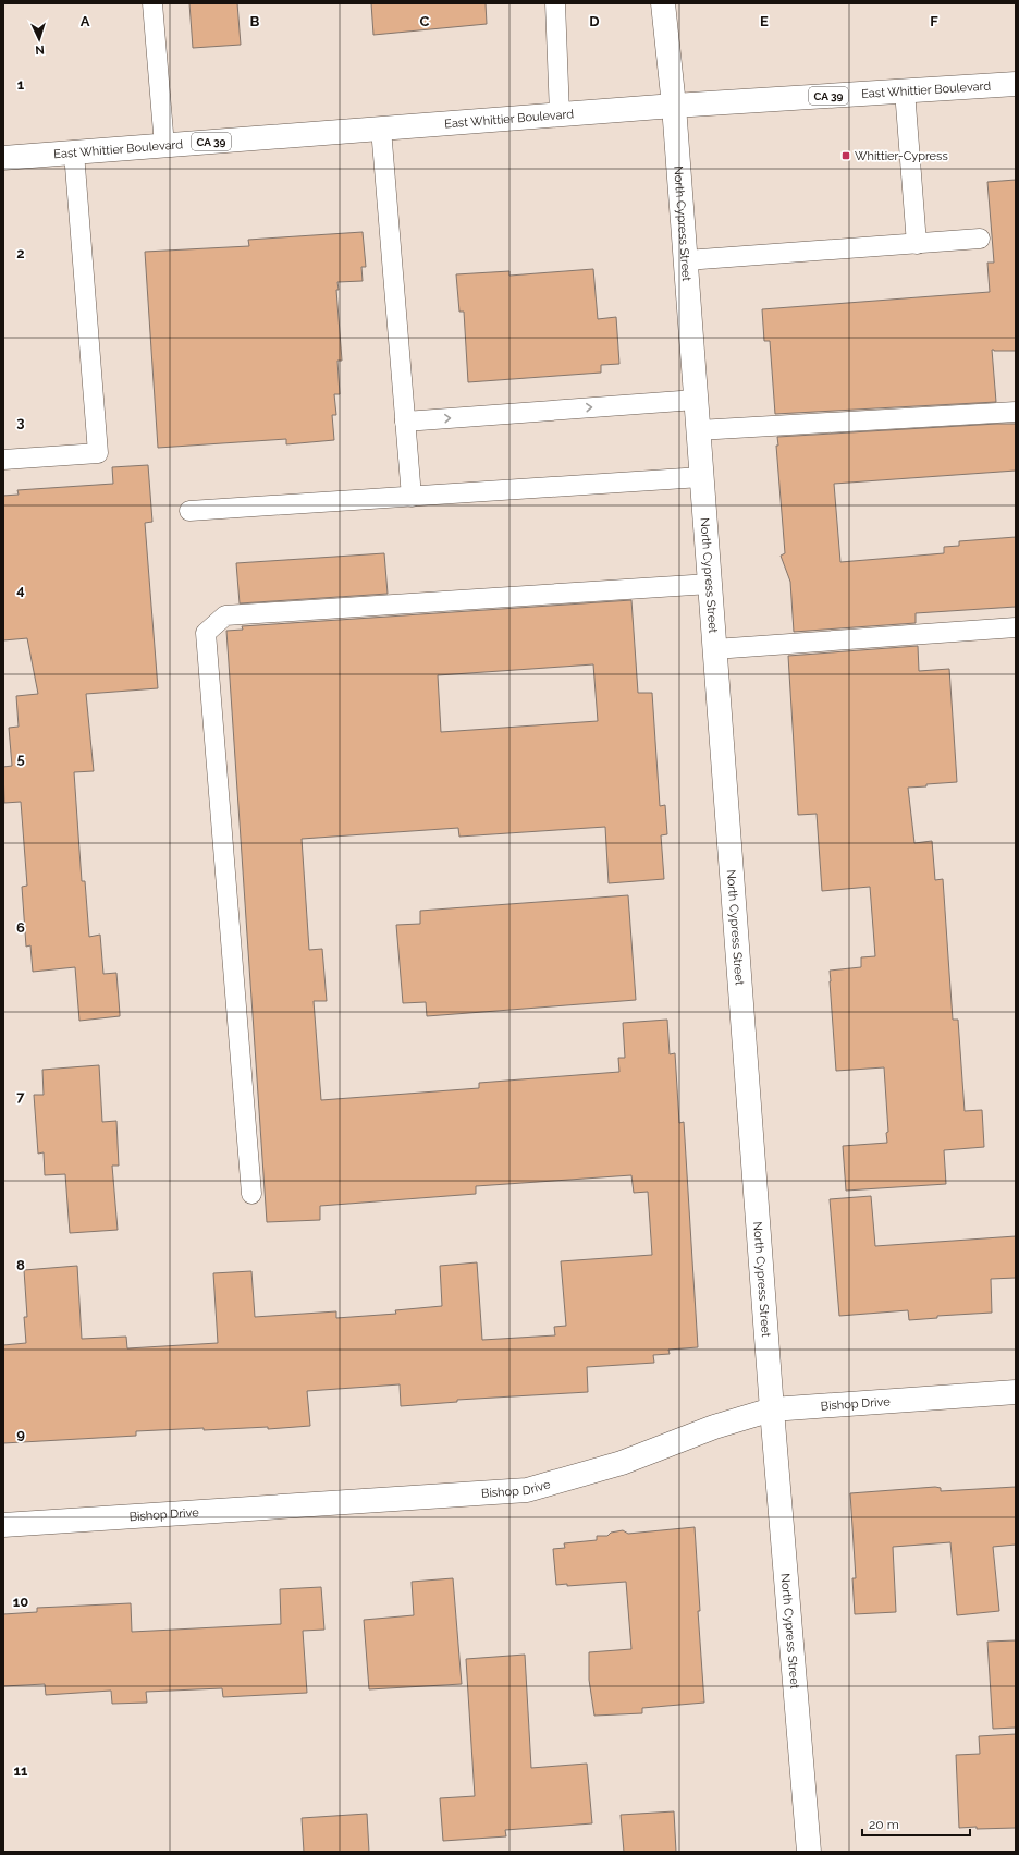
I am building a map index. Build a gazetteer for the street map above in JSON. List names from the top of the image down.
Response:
{
  "streets": {
    "street": [
      "East Whittier Boulevard",
      "CA 39",
      "North Cypress Street",
      "Bishop Drive"
    ]
  },
  "crossings": [
    ["East Whittier Boulevard", "North Cypress Street"],
    ["North Cypress Street", "Bishop Drive"]
  ],
  "places": {
    "transit": ["Whittier-Cypress"]
  },
  "scale_bar": "20 m",
  "north": "bottom",
  "grid": {
    "columns": [
      "A",
      "B",
      "C",
      "D",
      "E",
      "F"
    ],
    "rows": [
      "1",
      "2",
      "3",
      "4",
      "5",
      "6",
      "7",
      "8",
      "9",
      "10",
      "11"
    ]
  }
}
